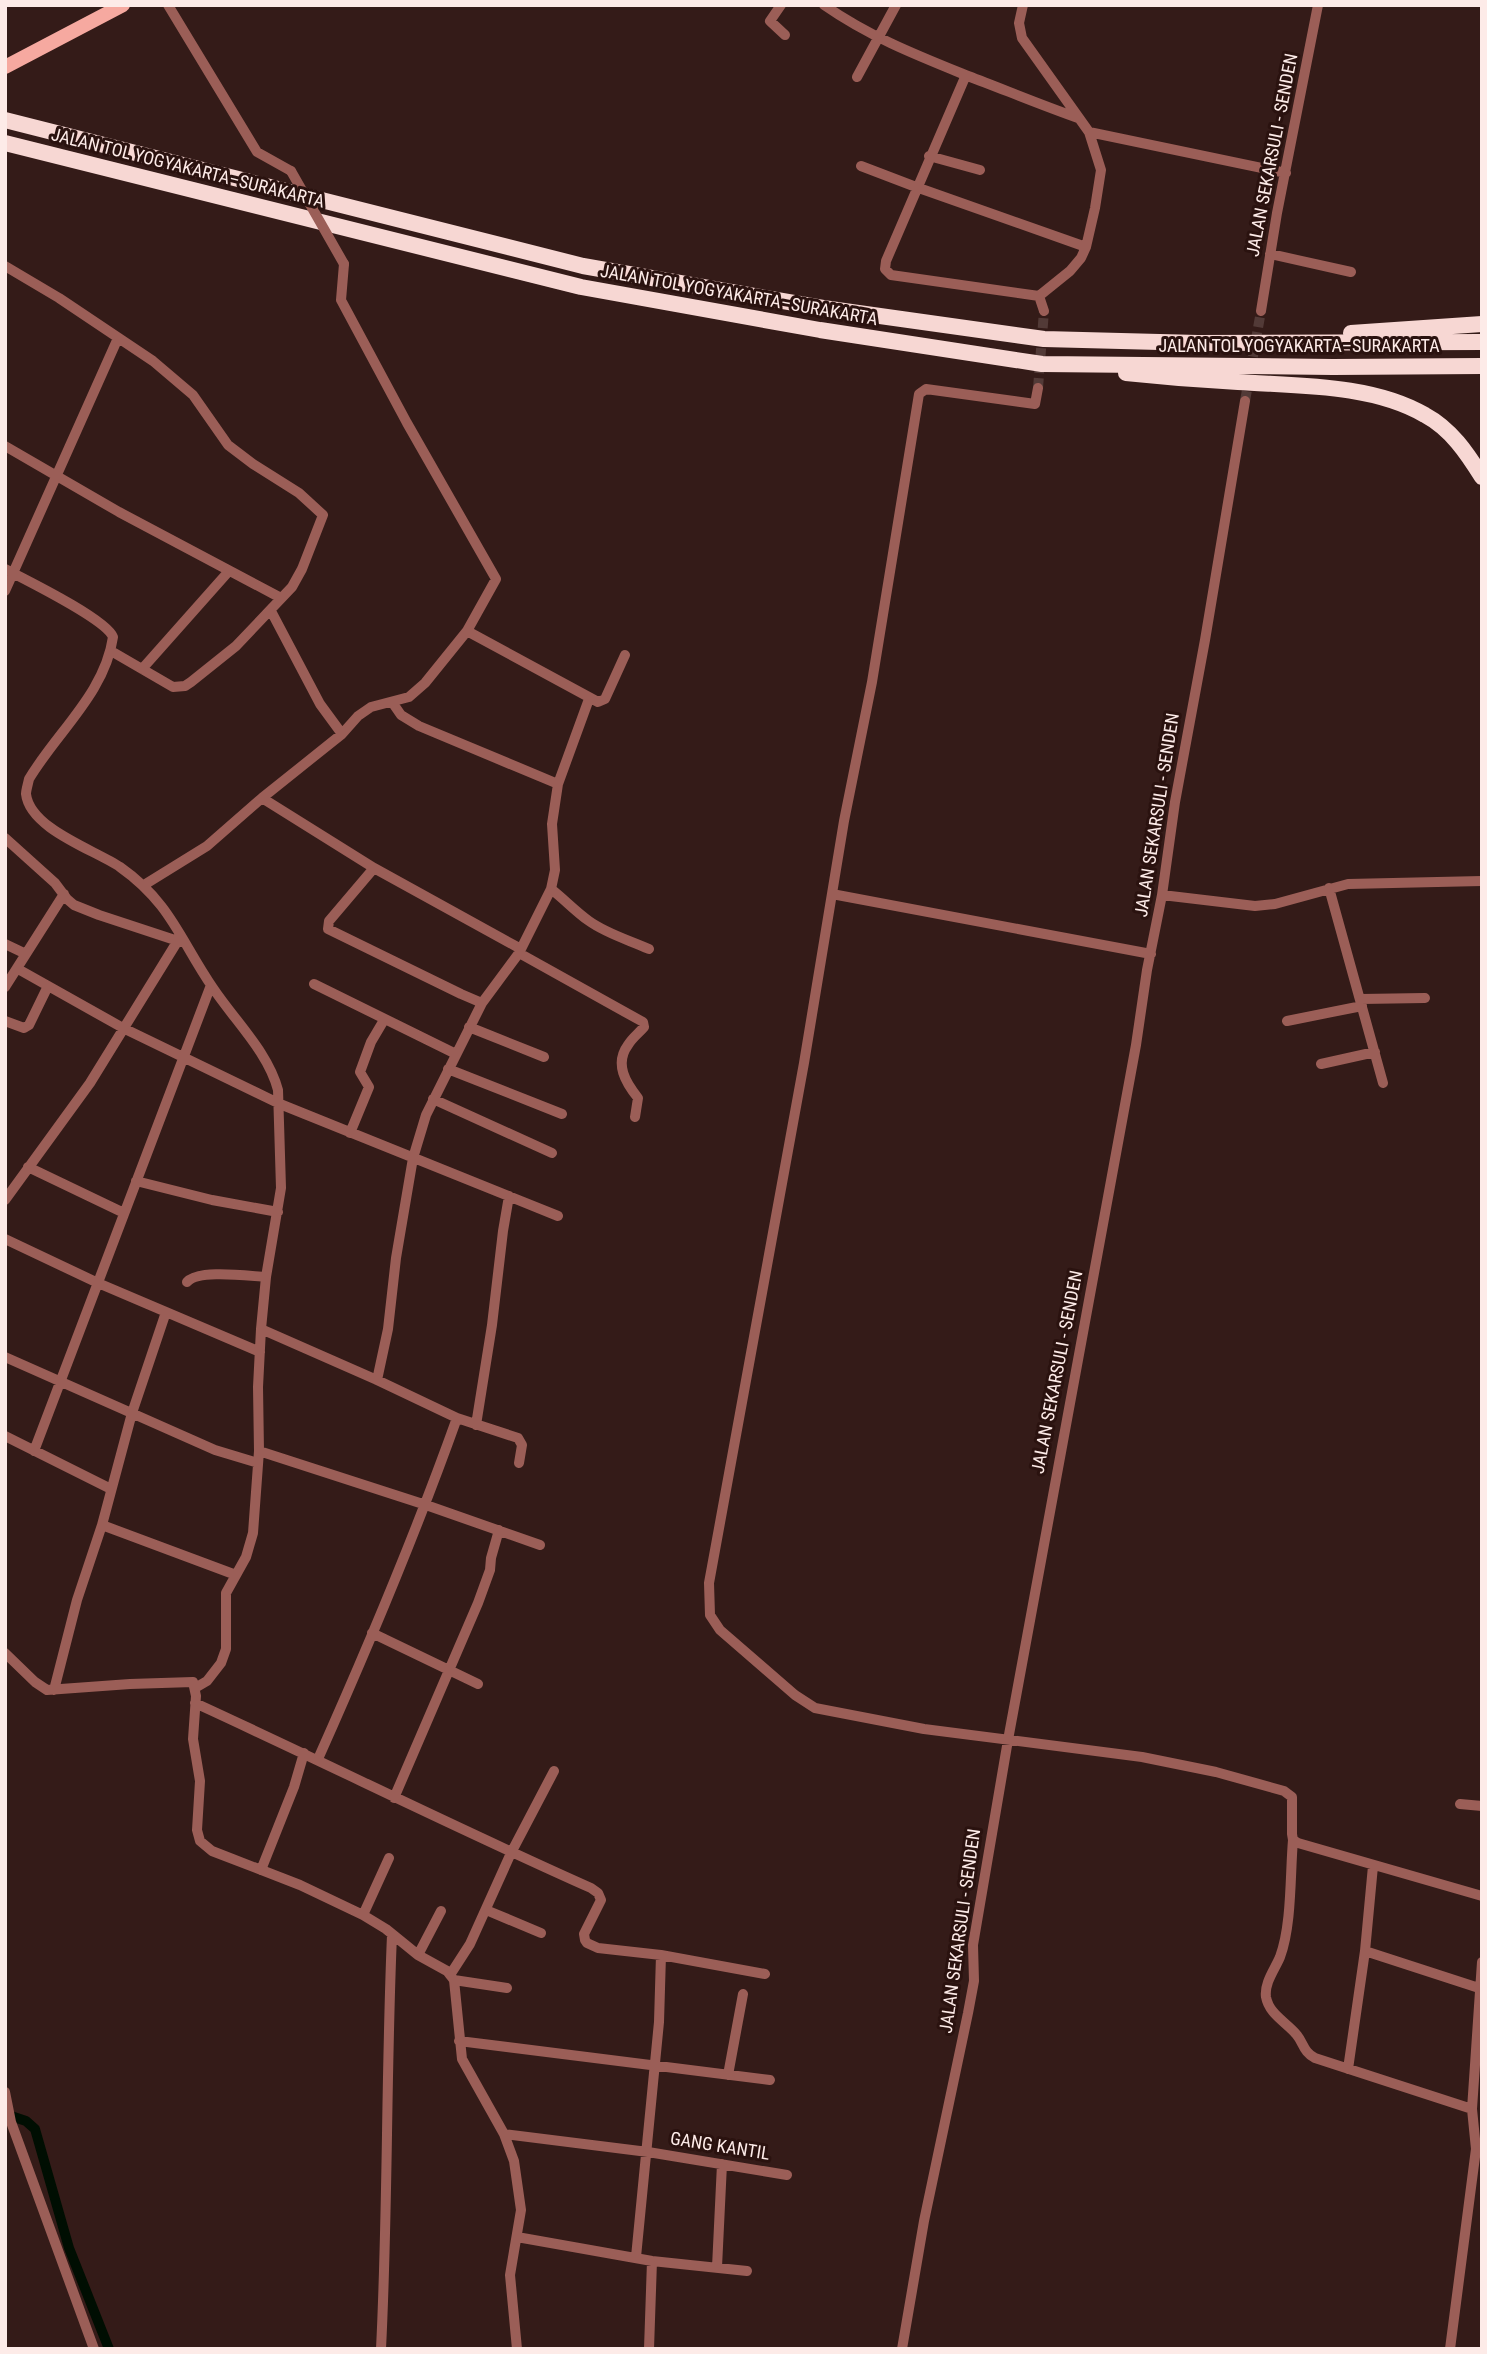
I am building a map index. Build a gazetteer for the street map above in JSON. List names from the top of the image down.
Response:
{
  "streets": {
    "highway": ["JALAN TOL YOGYAKARTA–SURAKARTA"],
    "street": ["JALAN SEKARSULI - SENDEN", "GANG KANTIL"]
  }
}
